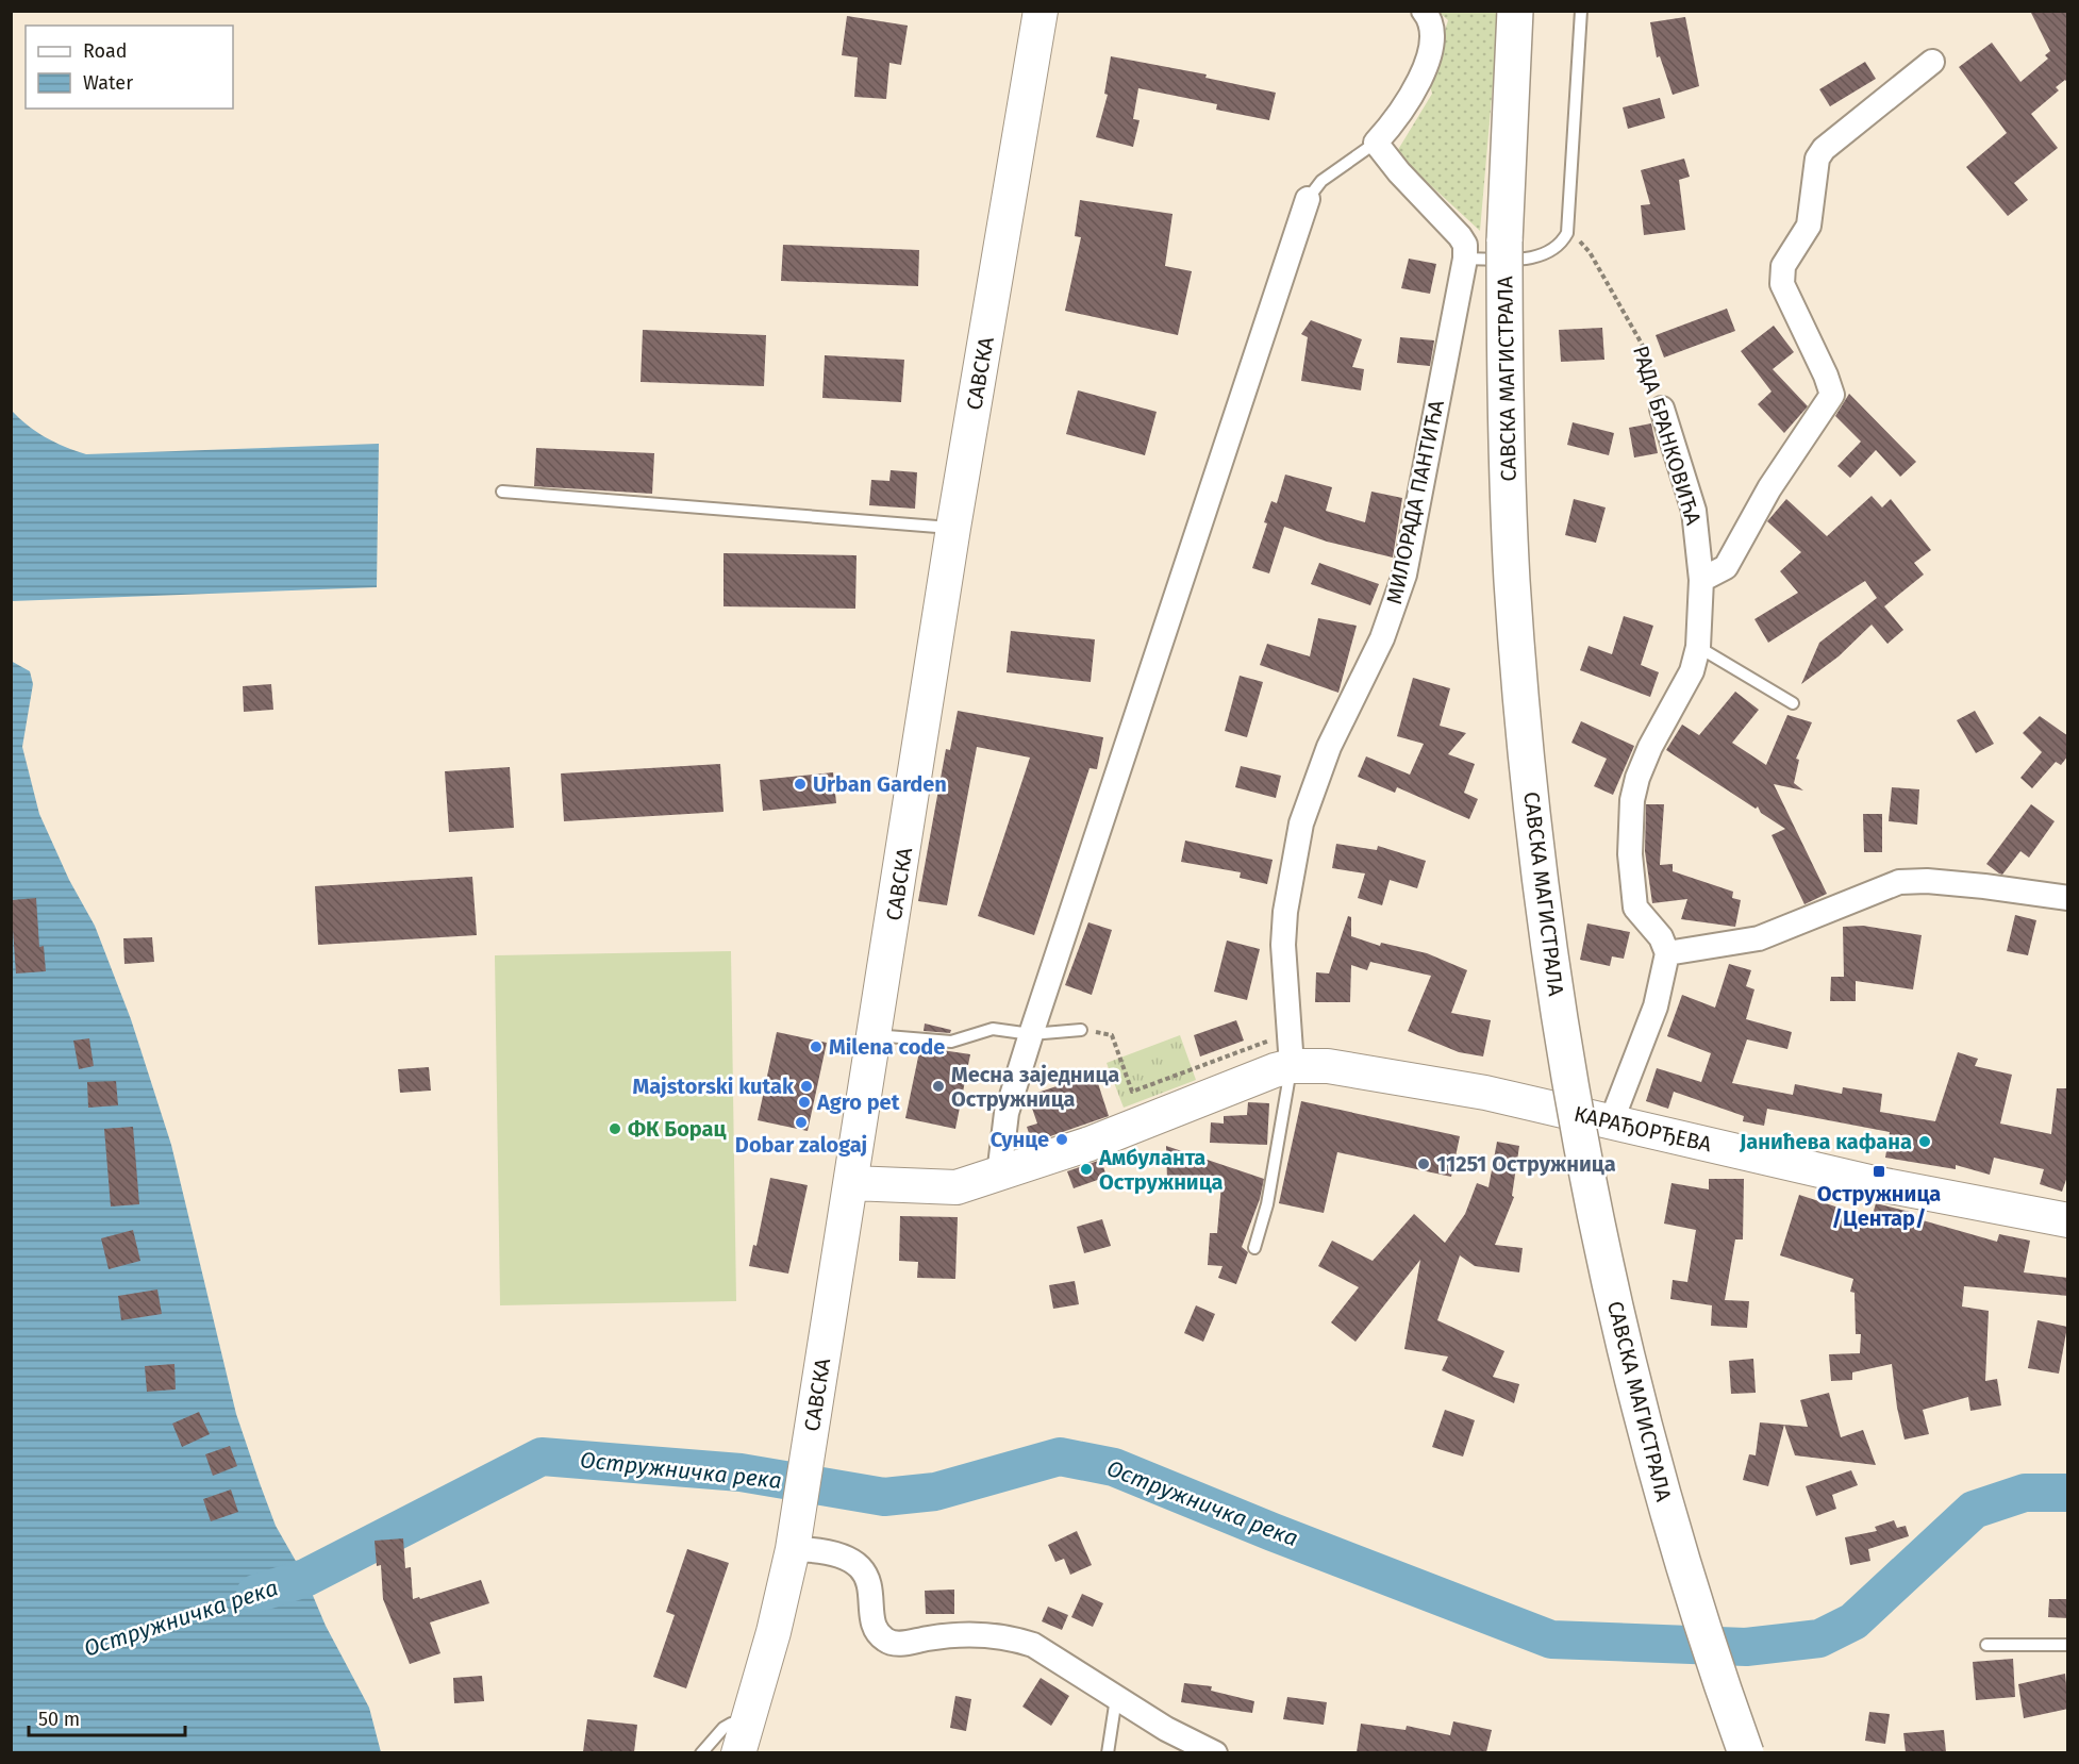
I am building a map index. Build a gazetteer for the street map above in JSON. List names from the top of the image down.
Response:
{
  "streets": {
    "main road": ["САВСКА МАГИСТРАЛА"],
    "street": [
      "САВСКА",
      "РАДА БРАНКОВИЋА",
      "МИЛОРАДА ПАНТИЋА",
      "КАРАЂОРЂЕВА"
    ]
  },
  "crossings": [
    ["САВСКА", "КАРАЂОРЂЕВА"],
    ["МИЛОРАДА ПАНТИЋА", "КАРАЂОРЂЕВА"]
  ],
  "water": ["Остружничка река"],
  "places": {
    "other": [
      "Urban Garden",
      "Milena code",
      "Majstorski kutak",
      "Месна заједница Остружница",
      "Agro pet",
      "Dobar zalogaj",
      "ФК Борац",
      "Сунце",
      "Јанићева кафана",
      "11251 Остружница",
      "Амбуланта Остружница"
    ],
    "transit": ["Остружница /Центар/"]
  },
  "legend": ["Road", "Water"],
  "scale_bar": "50 m"
}
